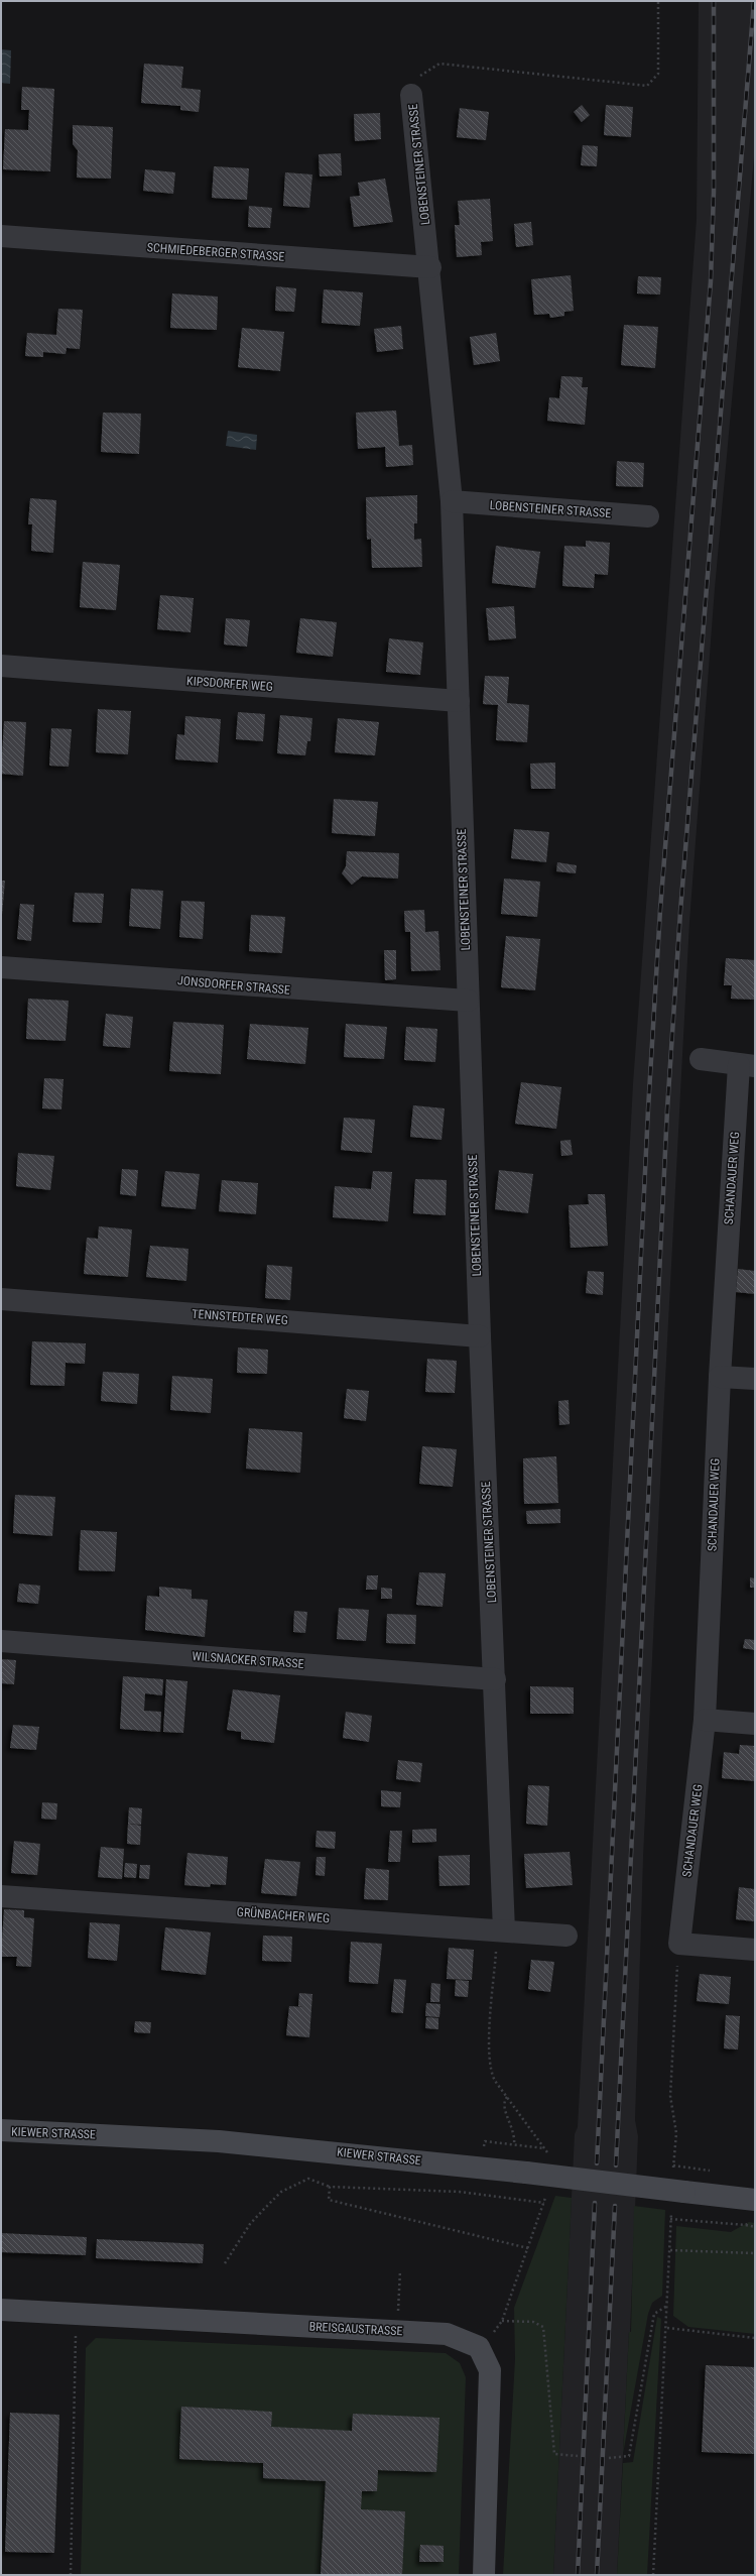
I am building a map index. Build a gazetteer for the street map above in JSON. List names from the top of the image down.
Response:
{
  "streets": {
    "street": [
      "LOBENSTEINER STRASSE",
      "SCHMIEDEBERGER STRASSE",
      "KIPSDORFER WEG",
      "JONSDORFER STRASSE",
      "SCHANDAUER WEG",
      "TENNSTEDTER WEG",
      "WILSNACKER STRASSE",
      "GRÜNBACHER WEG",
      "KIEWER STRASSE",
      "BREISGAUSTRASSE"
    ]
  },
  "crossings": [
    ["LOBENSTEINER STRASSE", "SCHMIEDEBERGER STRASSE"],
    ["LOBENSTEINER STRASSE", "KIPSDORFER WEG"],
    ["LOBENSTEINER STRASSE", "JONSDORFER STRASSE"],
    ["LOBENSTEINER STRASSE", "TENNSTEDTER WEG"],
    ["LOBENSTEINER STRASSE", "WILSNACKER STRASSE"],
    ["LOBENSTEINER STRASSE", "GRÜNBACHER WEG"]
  ]
}
